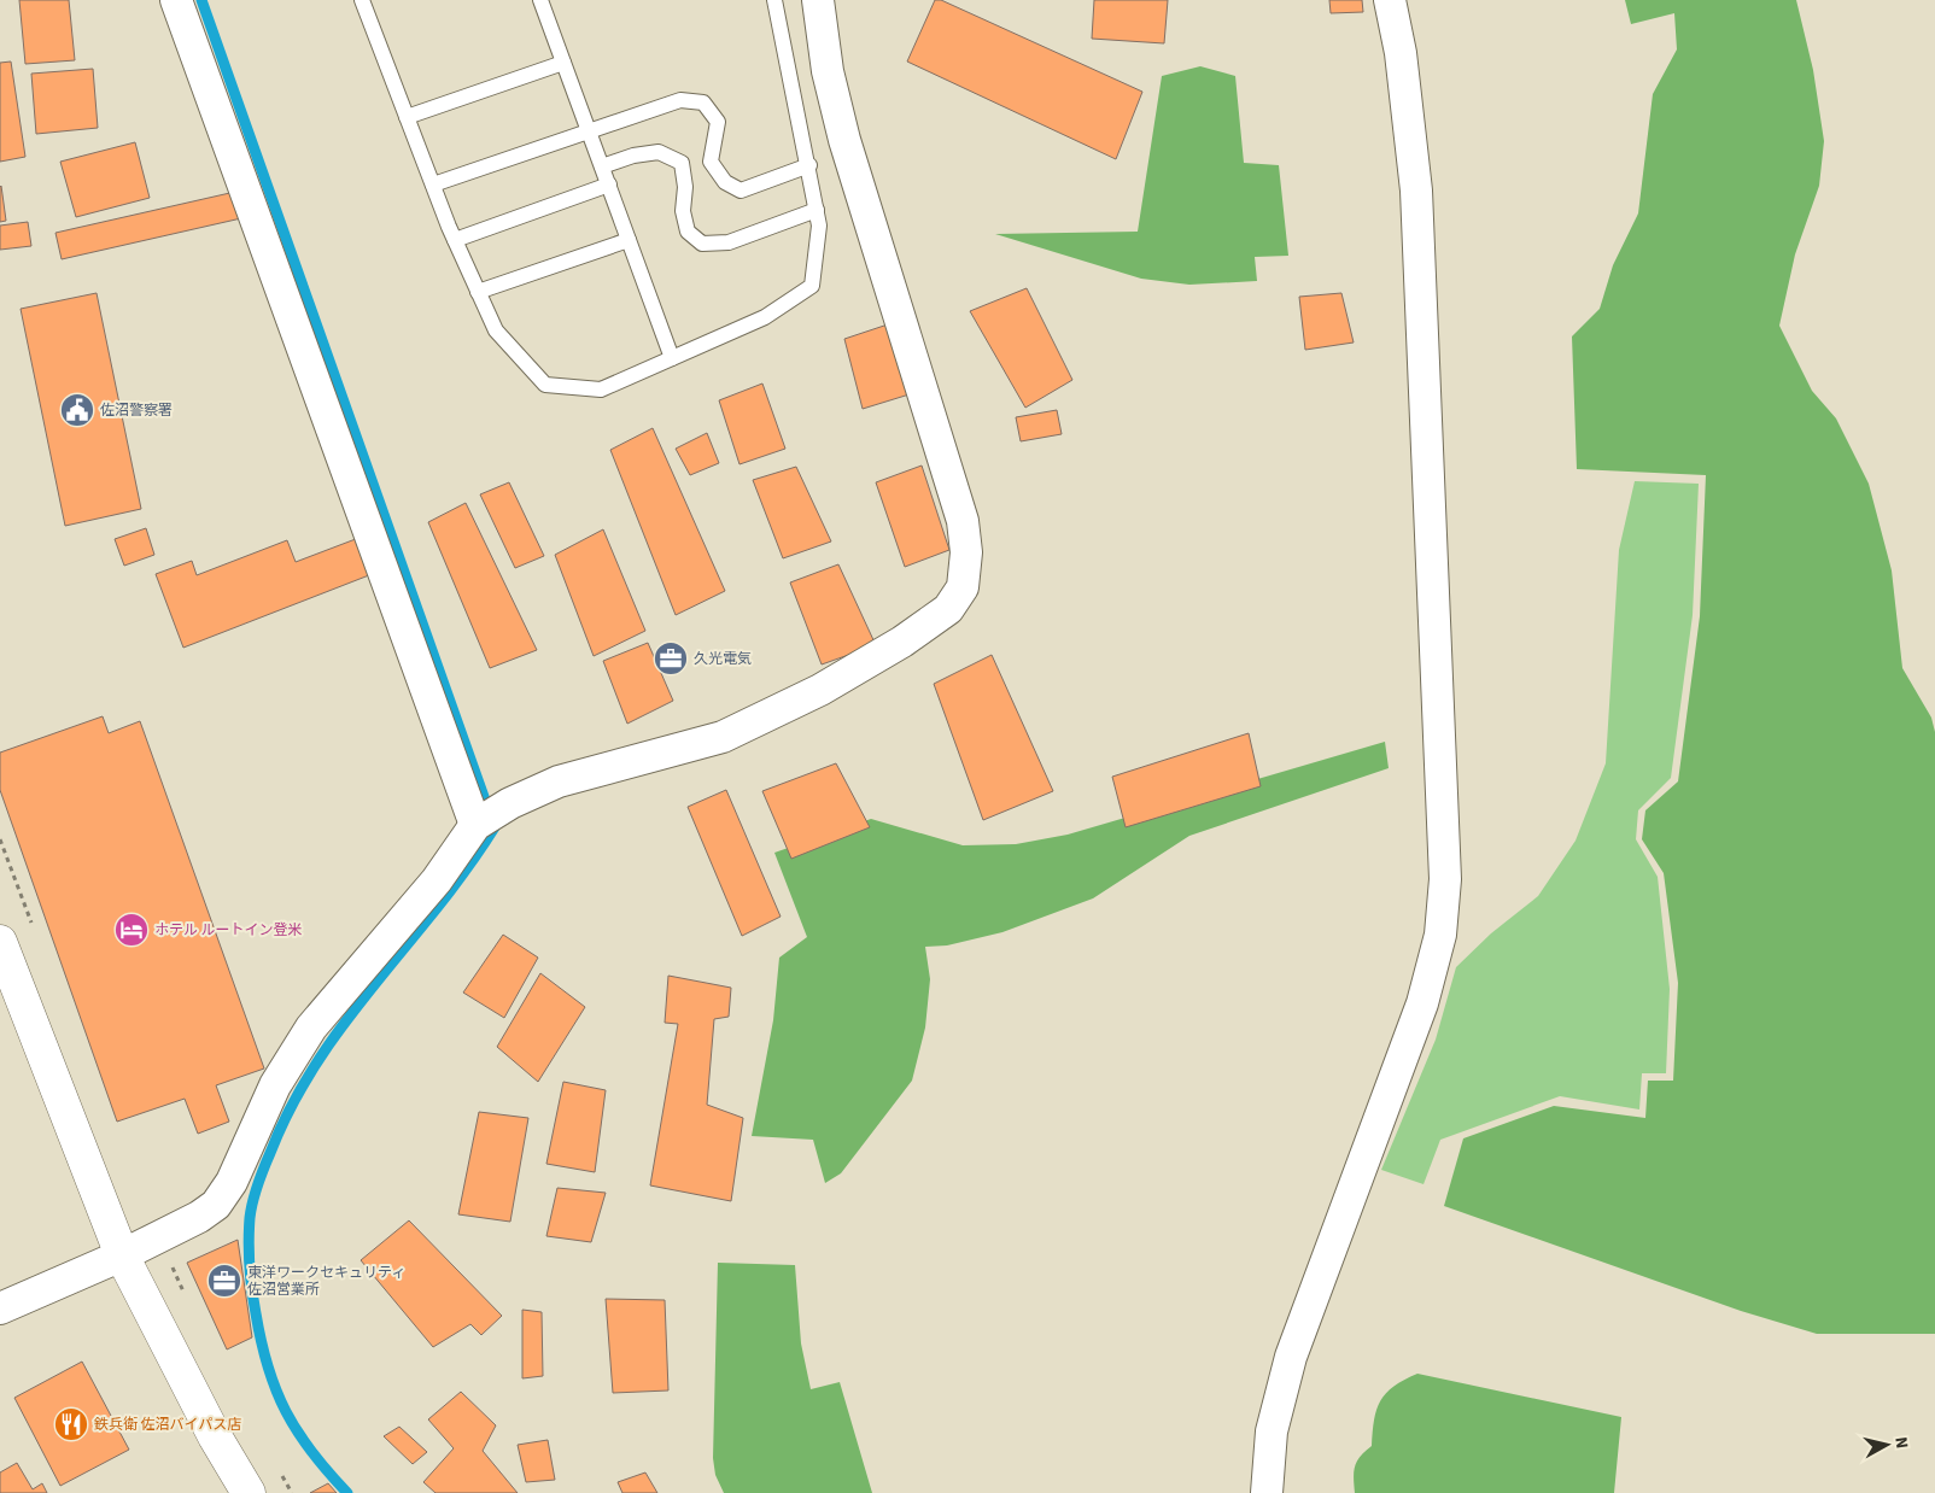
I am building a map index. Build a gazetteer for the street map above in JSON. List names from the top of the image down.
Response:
{
  "places": {
    "public building": ["佐沼警察署"],
    "office": ["久光電気", "東洋ワークセキュリティ 佐沼営業所"],
    "hotel": ["ホテル ルートイン登米"],
    "restaurant": ["鉄兵衛 佐沼バイパス店"]
  },
  "north": "right"
}
